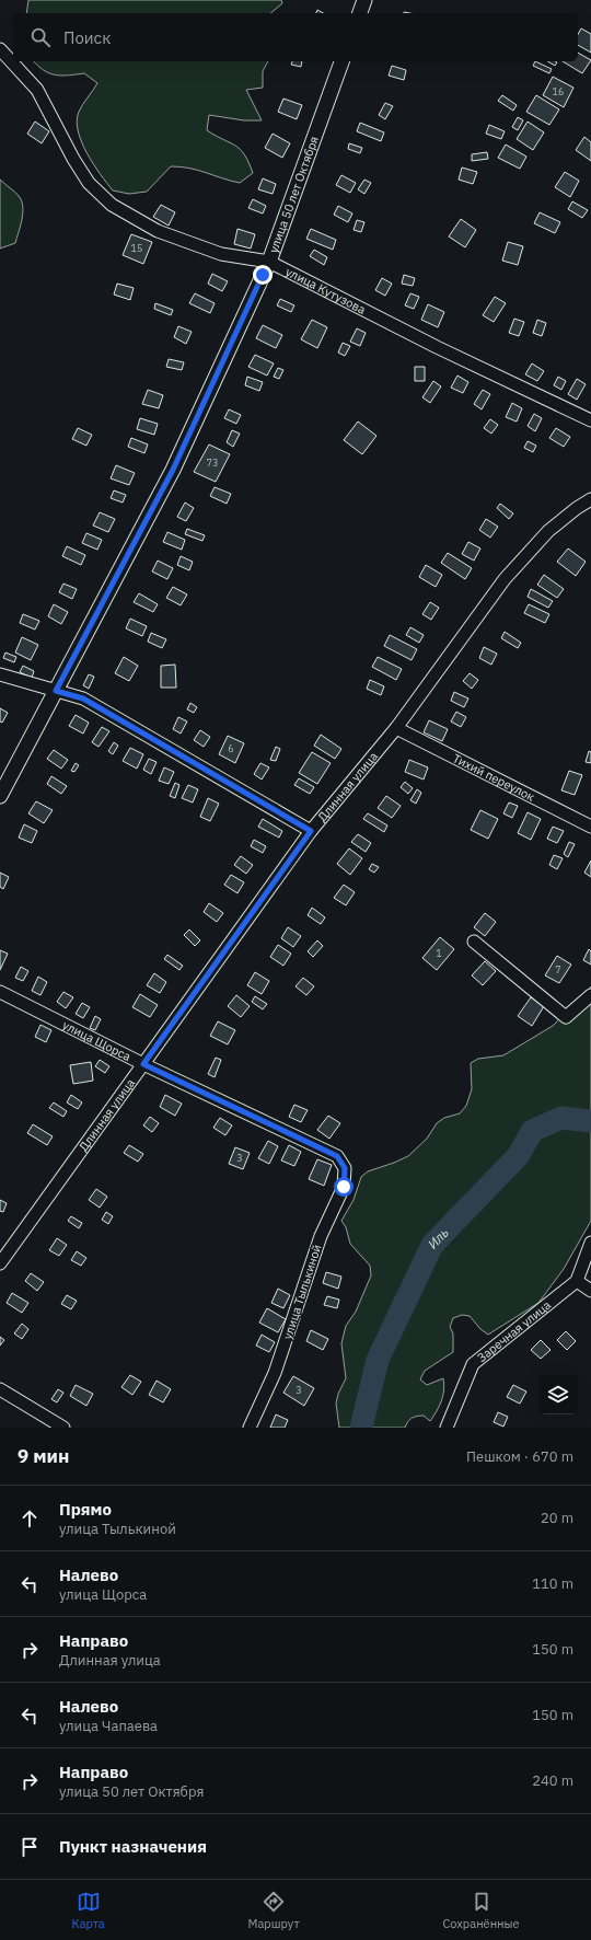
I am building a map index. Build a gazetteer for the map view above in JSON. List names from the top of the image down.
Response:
{
  "streets": {
    "street": [
      "улица 50 лет Октября",
      "улица Кутузова",
      "Тихий переулок",
      "Длинная улица",
      "улица Щорса",
      "улица Тылькиной",
      "Заречная улица"
    ]
  },
  "crossings": [
    ["улица 50 лет Октября", "улица Кутузова"],
    ["Тихий переулок", "Длинная улица"],
    ["Длинная улица", "улица Щорса"],
    ["улица Щорса", "улица Тылькиной"]
  ],
  "water": ["Иль"],
  "house_numbers": [
    "16",
    "15",
    "73",
    "6",
    "1",
    "7",
    "3",
    "3"
  ],
  "page": {
    "search": "Поиск",
    "heading": ["9 мин", "Пешком · 670 m"],
    "list": [
      ["Прямо", "улица Тылькиной", "20 m"],
      ["Налево", "улица Щорса", "110 m"],
      ["Направо", "Длинная улица", "150 m"],
      ["Налево", "улица Чапаева", "150 m"],
      ["Направо", "улица 50 лет Октября", "240 m"],
      "Пункт назначения"
    ],
    "nav": ["Карта", "Маршрут", "Сохранённые"]
  }
}
